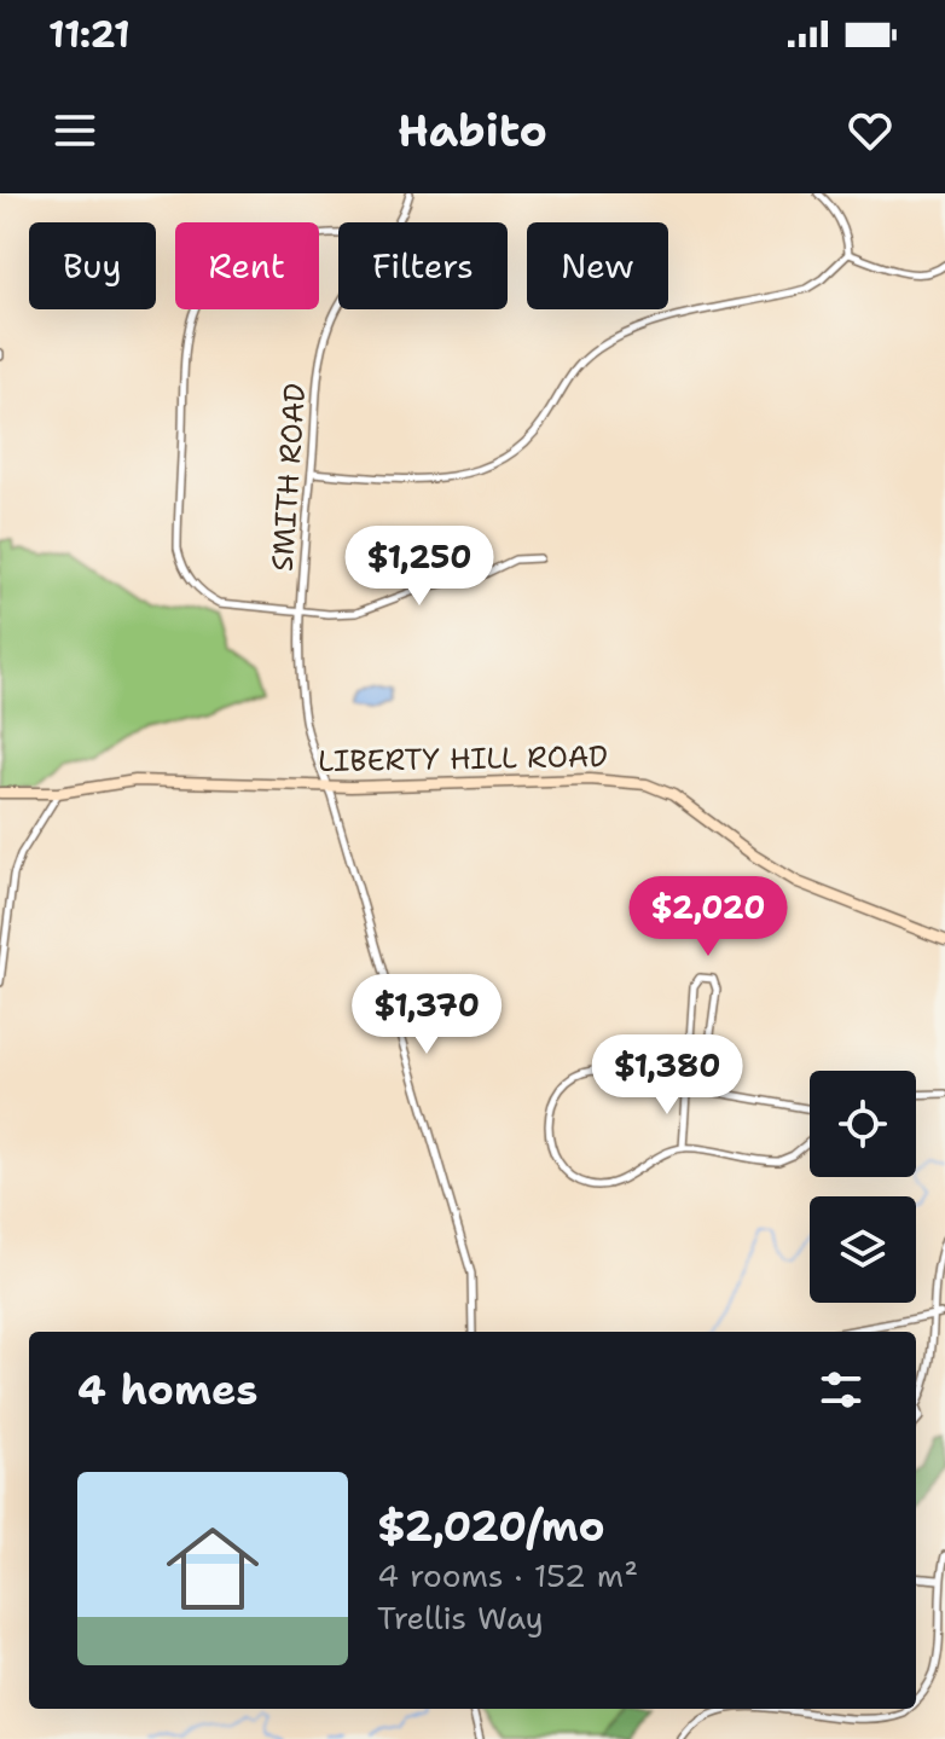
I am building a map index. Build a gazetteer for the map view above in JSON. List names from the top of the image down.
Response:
{
  "streets": {
    "street": ["SMITH ROAD", "LIBERTY HILL ROAD"]
  },
  "crossings": [
    ["SMITH ROAD", "LIBERTY HILL ROAD"]
  ],
  "page": {
    "status": "11:21",
    "header": "Habito",
    "chip": [
      "Buy",
      "Rent",
      "Filters",
      "New"
    ],
    "price": [
      "$1,250",
      "$2,020",
      "$1,370",
      "$1,380"
    ],
    "heading": "4 homes",
    "list": [
      {
        "name": "$2,020/mo",
        "note": "4 rooms · 152 m² · Trellis Way"
      }
    ]
  }
}
